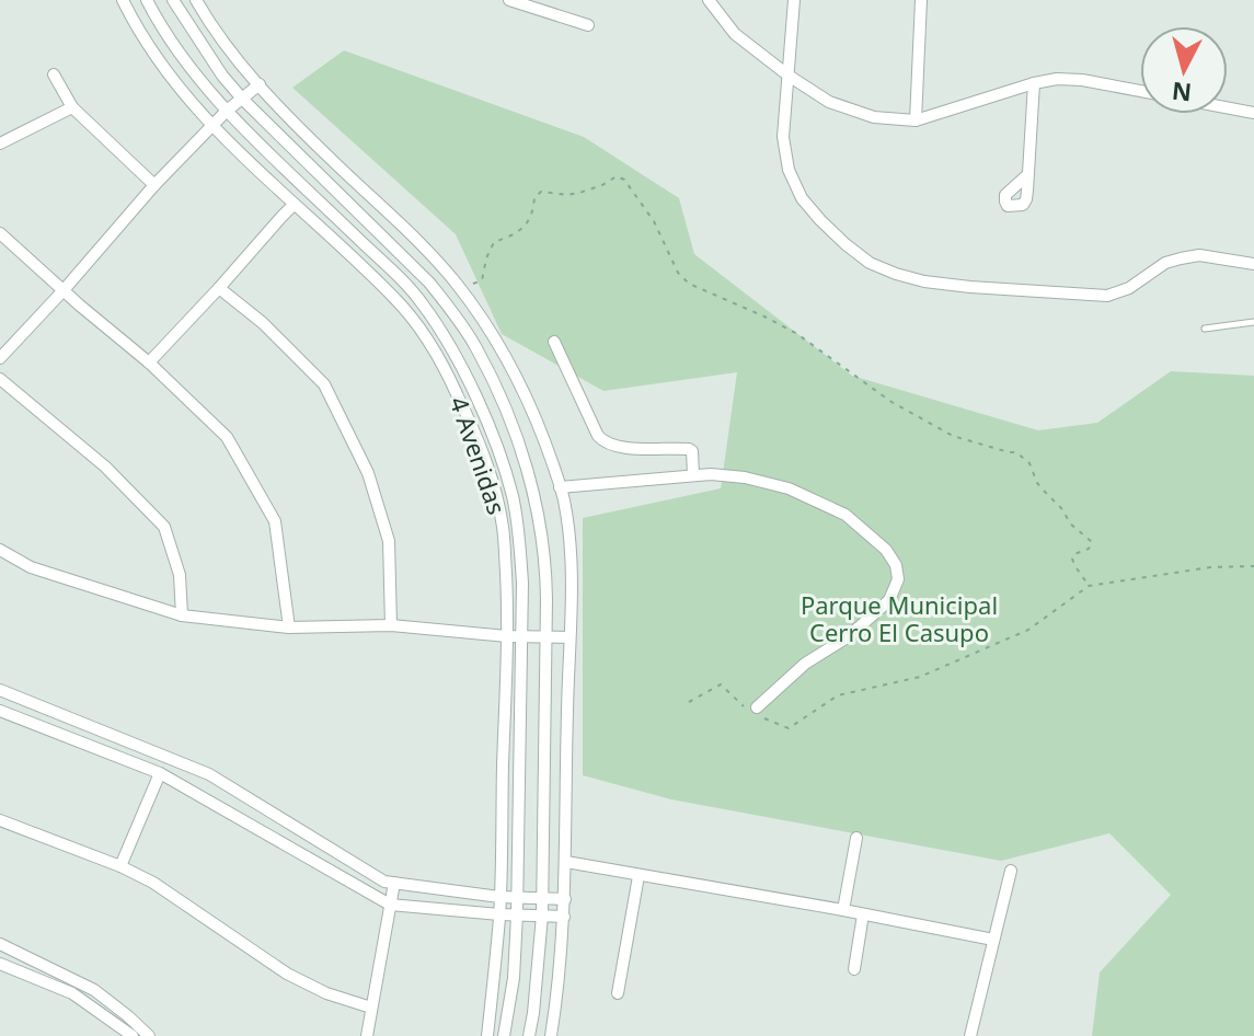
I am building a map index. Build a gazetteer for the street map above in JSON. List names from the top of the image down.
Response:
{
  "streets": {
    "street": ["4 Avenidas"]
  },
  "parks": ["Parque Municipal Cerro El Casupo"],
  "north": "bottom"
}
